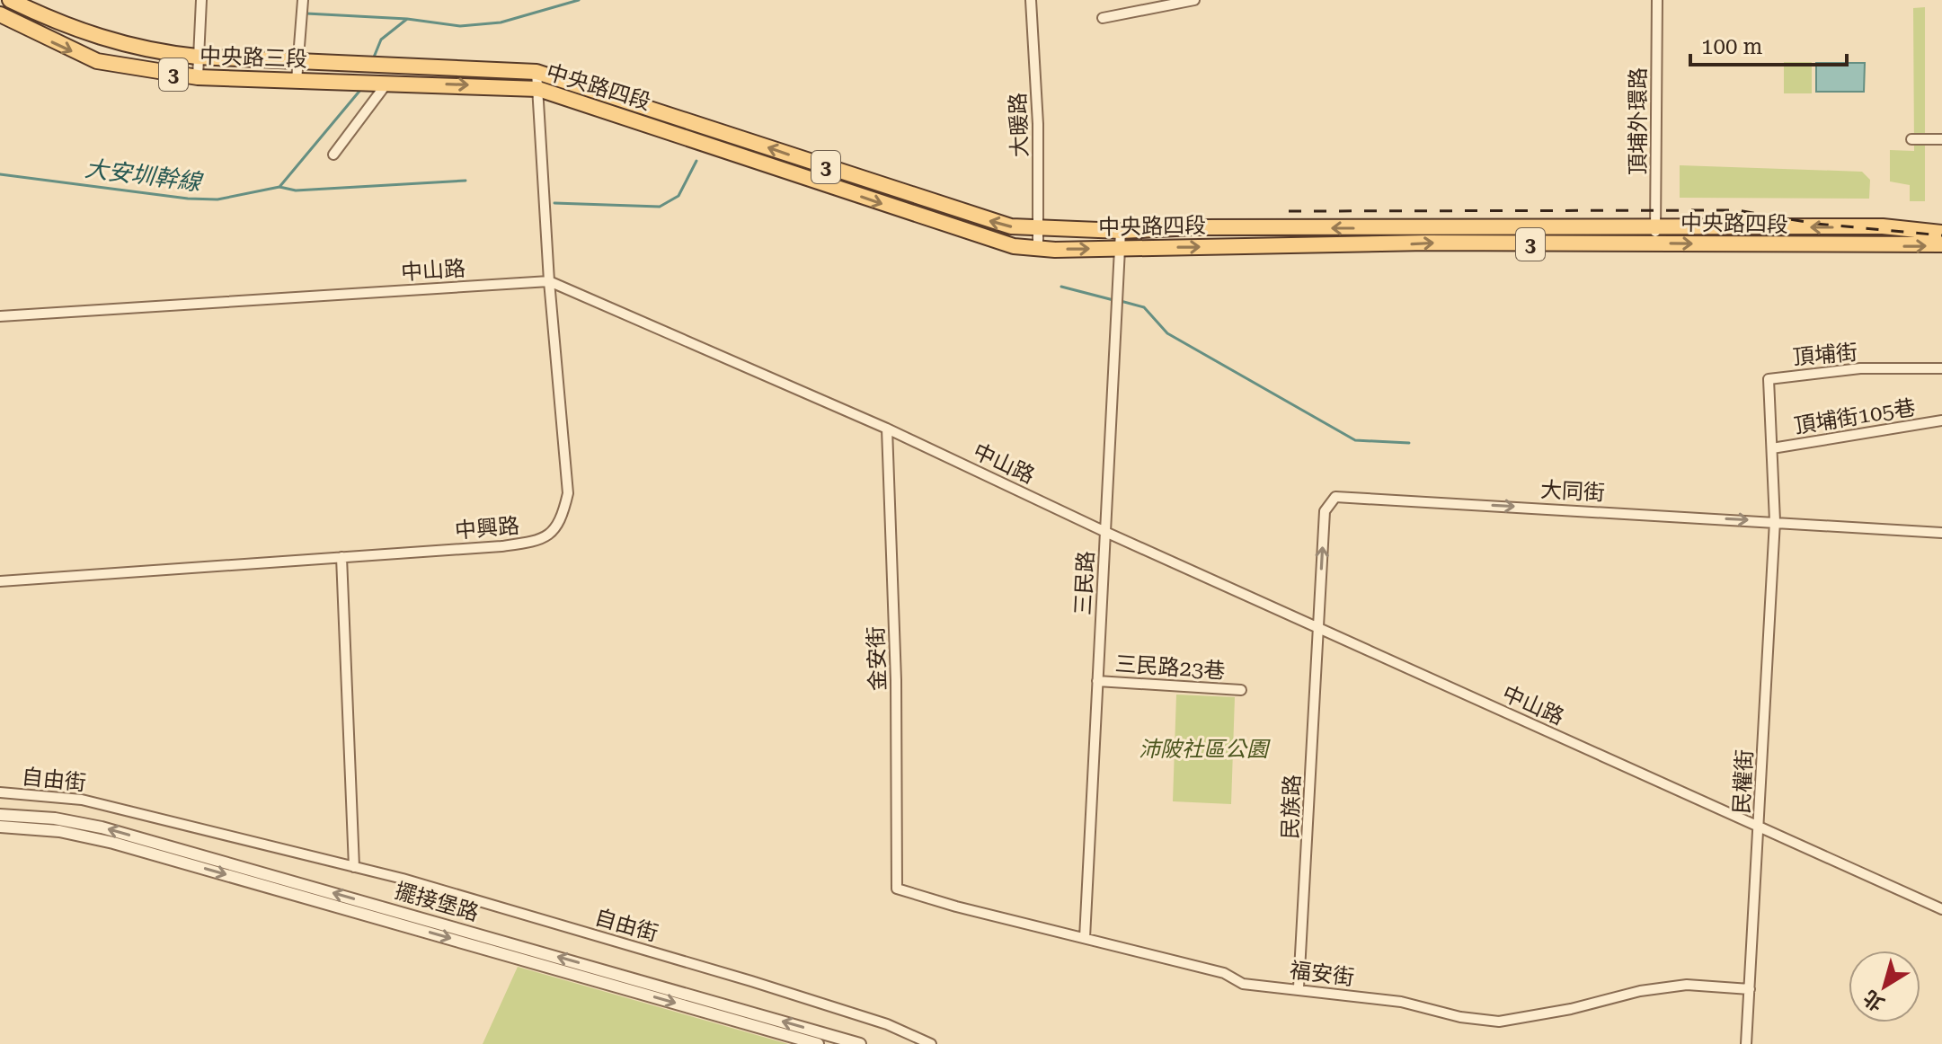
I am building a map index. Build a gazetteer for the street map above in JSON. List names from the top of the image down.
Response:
{
  "streets": {
    "main road": ["中央路三段", "3", "中央路四段"],
    "street": [
      "頂埔外環路",
      "大暖路",
      "中山路",
      "頂埔街",
      "頂埔街105巷",
      "大同街",
      "中興路",
      "三民路",
      "金安街",
      "三民路23巷",
      "自由街",
      "民權街",
      "民族路",
      "擺接堡路",
      "福安街"
    ]
  },
  "crossings": [
    ["中央路三段", "中央路四段"],
    ["中央路四段", "頂埔外環路"],
    ["中央路四段", "大暖路"],
    ["中央路四段", "中興路"],
    ["中央路四段", "三民路"],
    ["中山路", "大同街"],
    ["中山路", "中興路"],
    ["中山路", "三民路"],
    ["中山路", "金安街"],
    ["中山路", "民權街"],
    ["中山路", "民族路"],
    ["頂埔街", "頂埔街105巷"],
    ["頂埔街", "大同街"],
    ["頂埔街", "民權街"],
    ["大同街", "民權街"],
    ["大同街", "民族路"],
    ["三民路", "三民路23巷"],
    ["三民路", "福安街"],
    ["金安街", "福安街"],
    ["民權街", "福安街"],
    ["民族路", "福安街"]
  ],
  "one_way": ["大同街"],
  "water": ["大安圳幹線"],
  "parks": ["沛陂社區公園"],
  "scale_bar": "100 m",
  "north": "bottom left"
}
